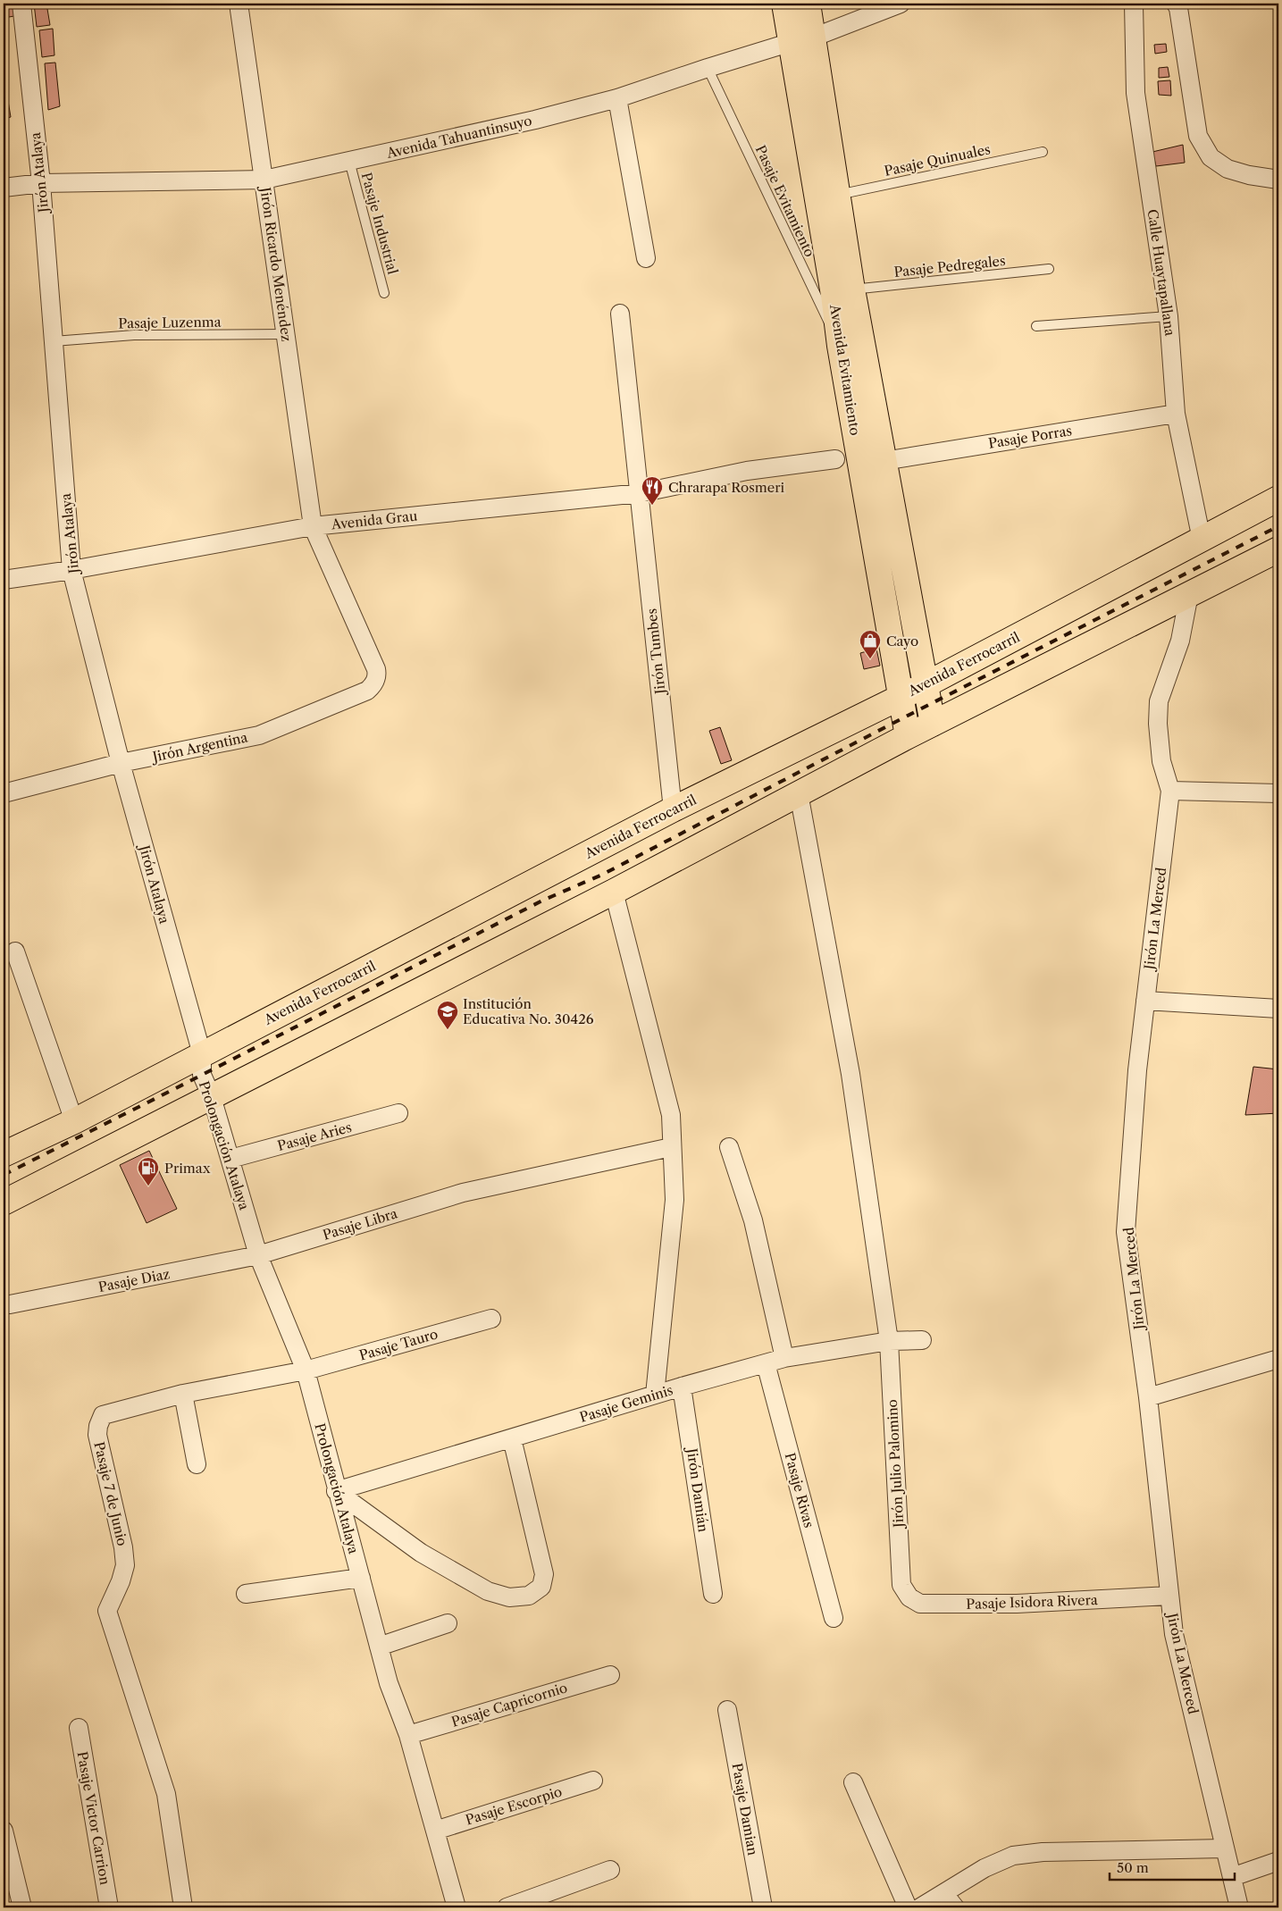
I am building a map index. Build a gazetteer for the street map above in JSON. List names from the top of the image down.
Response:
{
  "streets": {
    "main road": ["Avenida Evitamiento", "Avenida Ferrocarril"],
    "street": [
      "Avenida Tahuantinsuyo",
      "Jirón Atalaya",
      "Jirón Ricardo Menéndez",
      "Calle Huaytapallana",
      "Pasaje Porras",
      "Avenida Grau",
      "Jirón Tumbes",
      "Jirón Argentina",
      "Jirón La Merced",
      "Pasaje Aries",
      "Prolongación Atalaya",
      "Pasaje Libra",
      "Pasaje Diaz",
      "Pasaje Tauro",
      "Pasaje Geminis",
      "Jirón Julio Palomino",
      "Jirón Damián",
      "Pasaje Rivas",
      "Pasaje 7 de Junio",
      "Pasaje Isidora Rivera",
      "Pasaje Capricornio",
      "Pasaje Escorpio",
      "Pasaje Damian",
      "Pasaje Victor Carrion"
    ],
    "lane": [
      "Pasaje Quinuales",
      "Pasaje Evitamiento",
      "Pasaje Industrial",
      "Pasaje Pedregales",
      "Pasaje Luzenma"
    ]
  },
  "crossings": [
    ["Avenida Tahuantinsuyo", "Jirón Atalaya"],
    ["Avenida Tahuantinsuyo", "Pasaje Evitamiento"],
    ["Avenida Tahuantinsuyo", "Pasaje Industrial"],
    ["Avenida Tahuantinsuyo", "Jirón Ricardo Menéndez"],
    ["Avenida Tahuantinsuyo", "Avenida Evitamiento"],
    ["Pasaje Quinuales", "Avenida Evitamiento"],
    ["Jirón Atalaya", "Pasaje Luzenma"],
    ["Jirón Atalaya", "Avenida Grau"],
    ["Jirón Atalaya", "Avenida Ferrocarril"],
    ["Jirón Atalaya", "Jirón Argentina"],
    ["Jirón Atalaya", "Prolongación Atalaya"],
    ["Pasaje Evitamiento", "Avenida Evitamiento"],
    ["Jirón Ricardo Menéndez", "Pasaje Luzenma"],
    ["Jirón Ricardo Menéndez", "Avenida Grau"],
    ["Jirón Ricardo Menéndez", "Jirón Argentina"],
    ["Pasaje Pedregales", "Avenida Evitamiento"],
    ["Calle Huaytapallana", "Pasaje Porras"],
    ["Calle Huaytapallana", "Avenida Ferrocarril"],
    ["Avenida Evitamiento", "Pasaje Porras"],
    ["Avenida Evitamiento", "Avenida Ferrocarril"],
    ["Avenida Grau", "Jirón Tumbes"],
    ["Jirón Tumbes", "Avenida Ferrocarril"],
    ["Avenida Ferrocarril", "Prolongación Atalaya"],
    ["Jirón La Merced", "Pasaje Isidora Rivera"],
    ["Pasaje Aries", "Prolongación Atalaya"],
    ["Prolongación Atalaya", "Pasaje Libra"],
    ["Prolongación Atalaya", "Pasaje Diaz"],
    ["Prolongación Atalaya", "Pasaje Tauro"],
    ["Prolongación Atalaya", "Pasaje Geminis"],
    ["Prolongación Atalaya", "Pasaje 7 de Junio"],
    ["Prolongación Atalaya", "Pasaje Capricornio"],
    ["Prolongación Atalaya", "Pasaje Escorpio"],
    ["Pasaje Libra", "Pasaje Diaz"],
    ["Pasaje Tauro", "Pasaje 7 de Junio"],
    ["Pasaje Geminis", "Jirón Julio Palomino"],
    ["Pasaje Geminis", "Jirón Damián"],
    ["Pasaje Geminis", "Pasaje Rivas"],
    ["Jirón Julio Palomino", "Pasaje Isidora Rivera"]
  ],
  "places": {
    "restaurant": ["Chrarapa Rosmeri"],
    "shop": ["Cayo"],
    "school or university": ["Institución Educativa No. 30426"],
    "fuel station": ["Primax"]
  },
  "scale_bar": "50 m"
}
